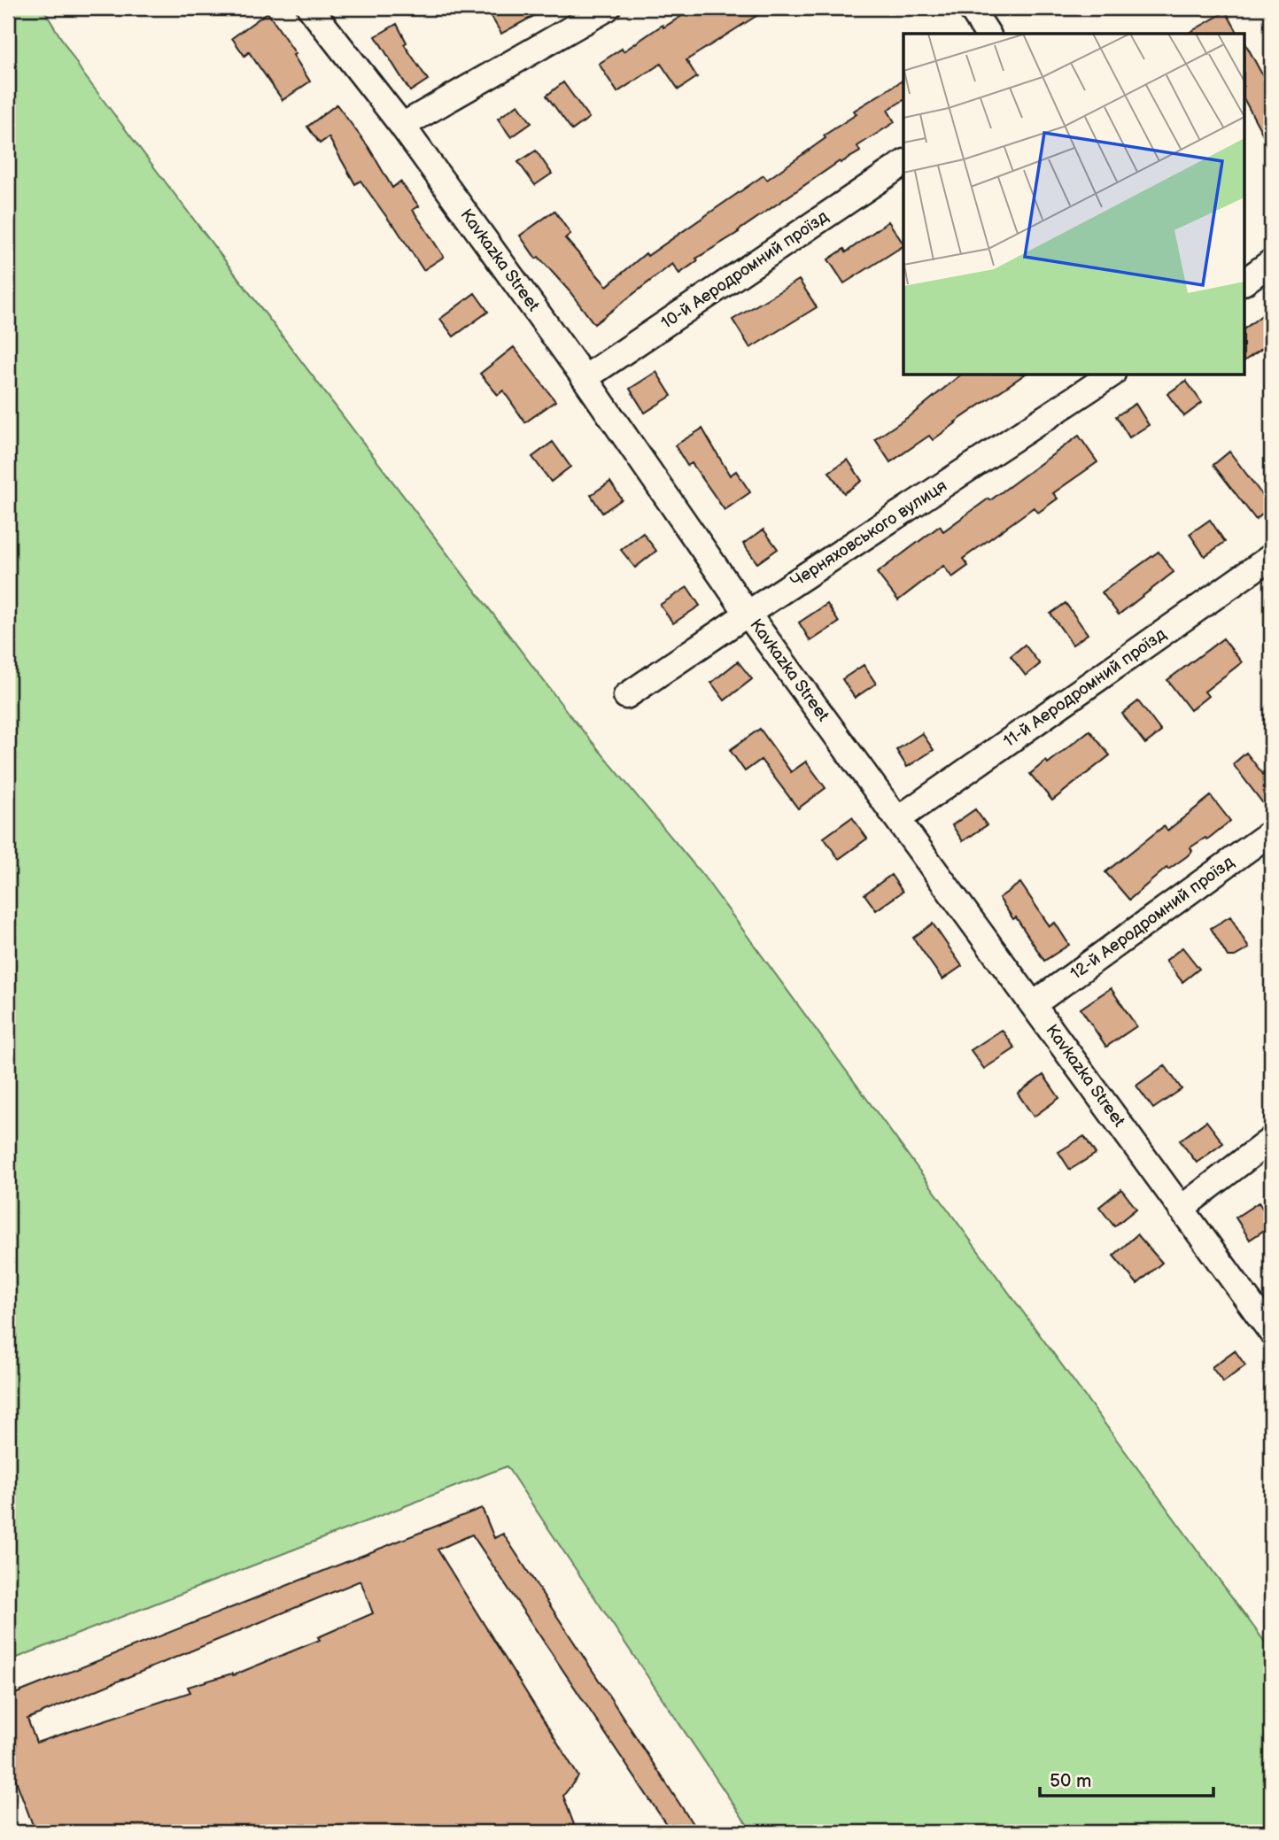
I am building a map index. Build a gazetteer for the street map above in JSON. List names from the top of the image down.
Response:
{
  "streets": {
    "street": [
      "Kavkazka Street",
      "10-й Аеродромний проїзд",
      "Черняховського вулиця",
      "11-й Аеродромний проїзд",
      "12-й Аеродромний проїзд"
    ]
  },
  "crossings": [
    ["Kavkazka Street", "10-й Аеродромний проїзд"],
    ["Kavkazka Street", "Черняховського вулиця"],
    ["Kavkazka Street", "11-й Аеродромний проїзд"],
    ["Kavkazka Street", "12-й Аеродромний проїзд"]
  ],
  "scale_bar": "50 m"
}
